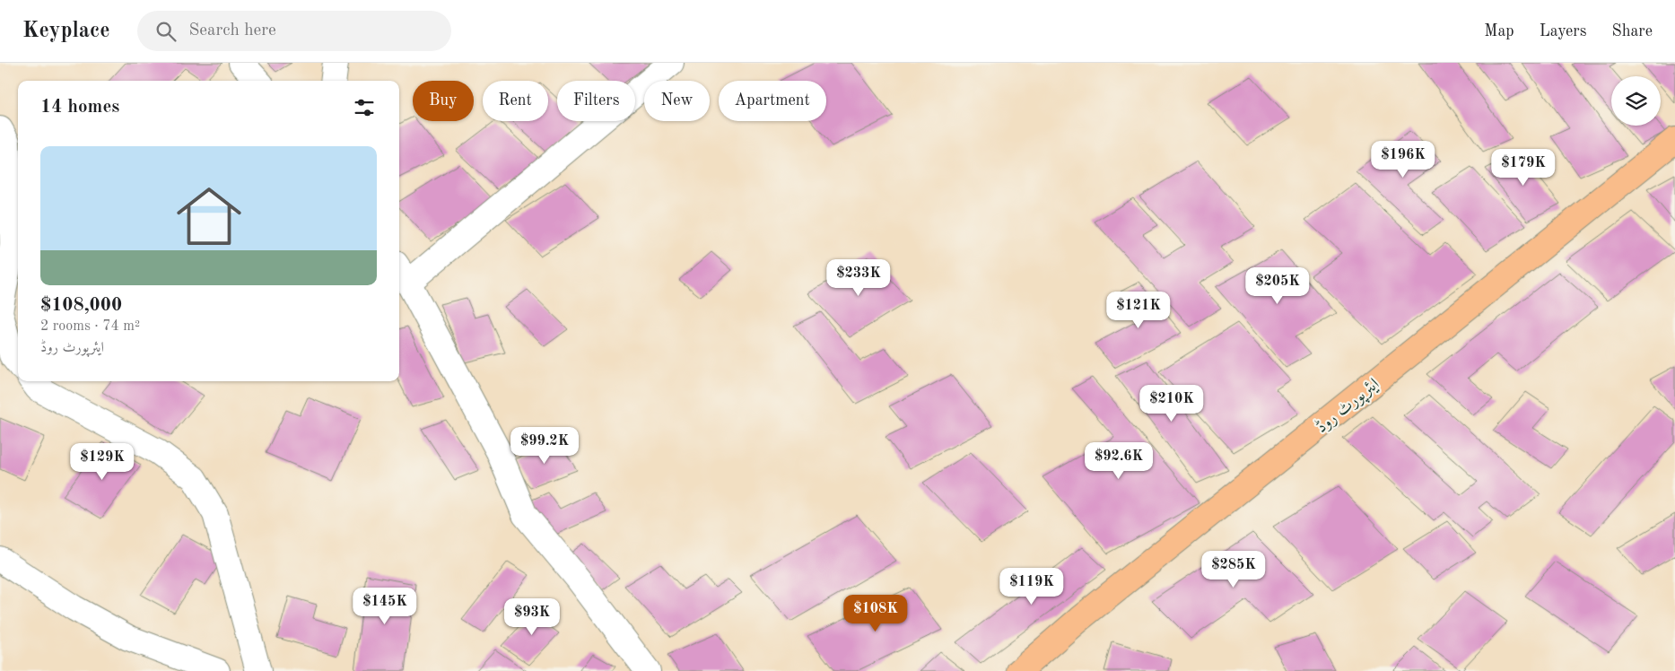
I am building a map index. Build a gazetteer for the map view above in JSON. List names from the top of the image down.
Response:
{
  "streets": {
    "highway": ["ایئرپورٹ روڈ"]
  },
  "page": {
    "header": "Keyplace",
    "search": "Search here",
    "nav": ["Map", "Layers", "Share"],
    "chip": [
      "Buy",
      "Rent",
      "Filters",
      "New",
      "Apartment"
    ],
    "heading": "14 homes",
    "list": [
      {
        "name": "$108,000",
        "note": "2 rooms · 74 m² · ایئرپورٹ روڈ"
      }
    ],
    "price": [
      "$196K",
      "$179K",
      "$233K",
      "$205K",
      "$121K",
      "$210K",
      "$99.2K",
      "$92.6K",
      "$129K",
      "$285K",
      "$119K",
      "$145K",
      "$108K",
      "$93K"
    ]
  }
}
